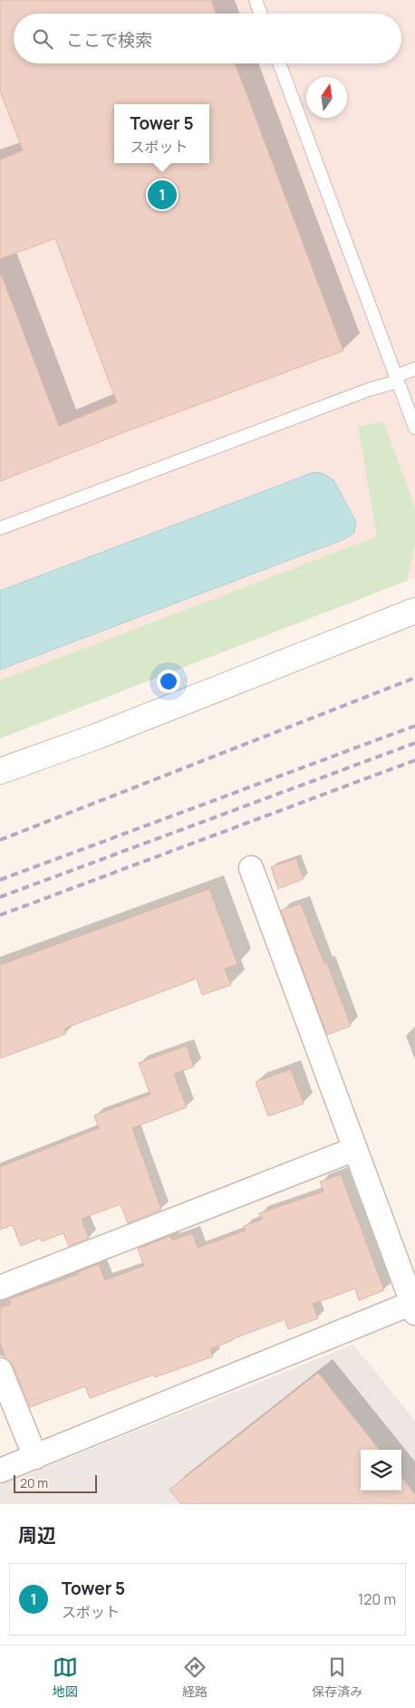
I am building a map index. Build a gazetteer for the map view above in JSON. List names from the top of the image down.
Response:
{
  "scale_bar": "20 m",
  "north": "top",
  "page": {
    "search": "ここで検索",
    "popup": ["Tower 5", "スポット"],
    "pins": "1",
    "scale": "20 m",
    "heading": "周辺",
    "list": [
      {
        "mark": "1",
        "name": "Tower 5",
        "note": "スポット",
        "value": "120 m"
      }
    ],
    "nav": ["地図", "経路", "保存済み"]
  }
}
